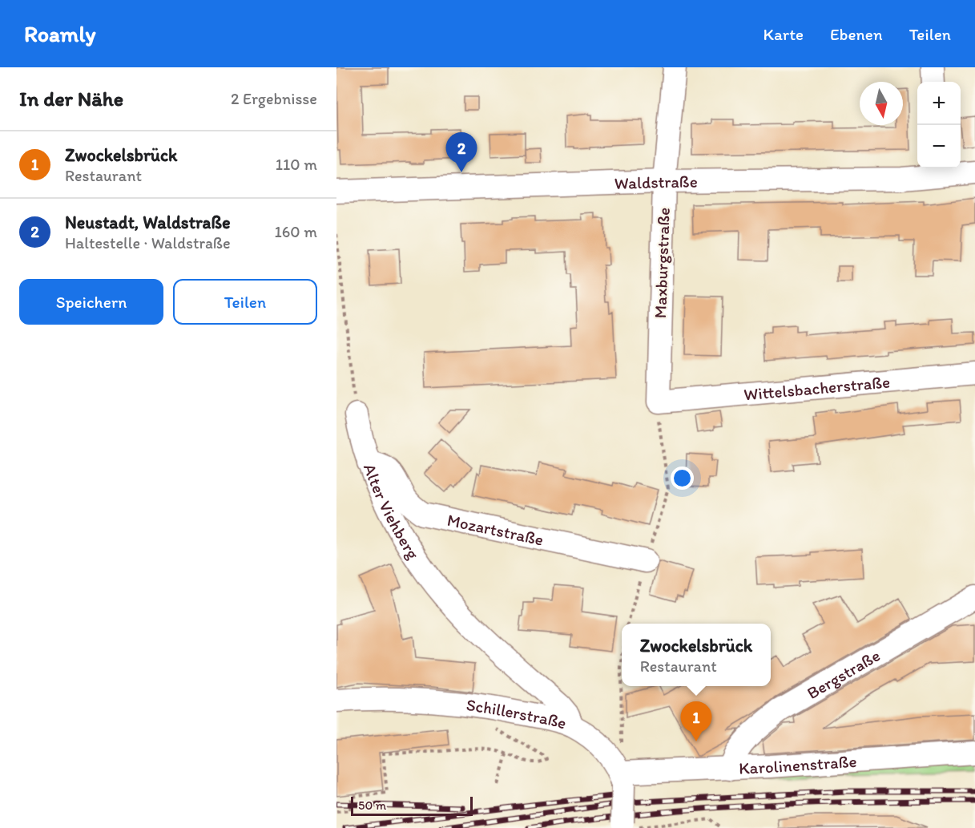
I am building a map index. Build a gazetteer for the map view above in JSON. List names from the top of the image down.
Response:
{
  "streets": {
    "street": [
      "Waldstraße",
      "Maxburgstraße",
      "Wittelsbacherstraße",
      "Alter Viehberg",
      "Mozartstraße",
      "Bergstraße",
      "Schillerstraße",
      "Karolinenstraße"
    ]
  },
  "crossings": [
    ["Waldstraße", "Maxburgstraße"],
    ["Maxburgstraße", "Wittelsbacherstraße"],
    ["Alter Viehberg", "Mozartstraße"],
    ["Alter Viehberg", "Schillerstraße"],
    ["Bergstraße", "Karolinenstraße"],
    ["Schillerstraße", "Karolinenstraße"]
  ],
  "scale_bar": "50 m",
  "north": "bottom",
  "page": {
    "header": "Roamly",
    "nav": ["Karte", "Ebenen", "Teilen"],
    "heading": ["In der Nähe", "2 Ergebnisse"],
    "map_buttons": ["+", "−"],
    "list": [
      {
        "mark": "1",
        "name": "Zwockelsbrück",
        "note": "Restaurant",
        "value": "110 m"
      },
      {
        "mark": "2",
        "name": "Neustadt, Waldstraße",
        "note": "Haltestelle · Waldstraße",
        "value": "160 m"
      }
    ],
    "pins": ["2", "1"],
    "buttons": ["Speichern", "Teilen"],
    "popup": ["Zwockelsbrück", "Restaurant"],
    "scale": "50 m"
  }
}
